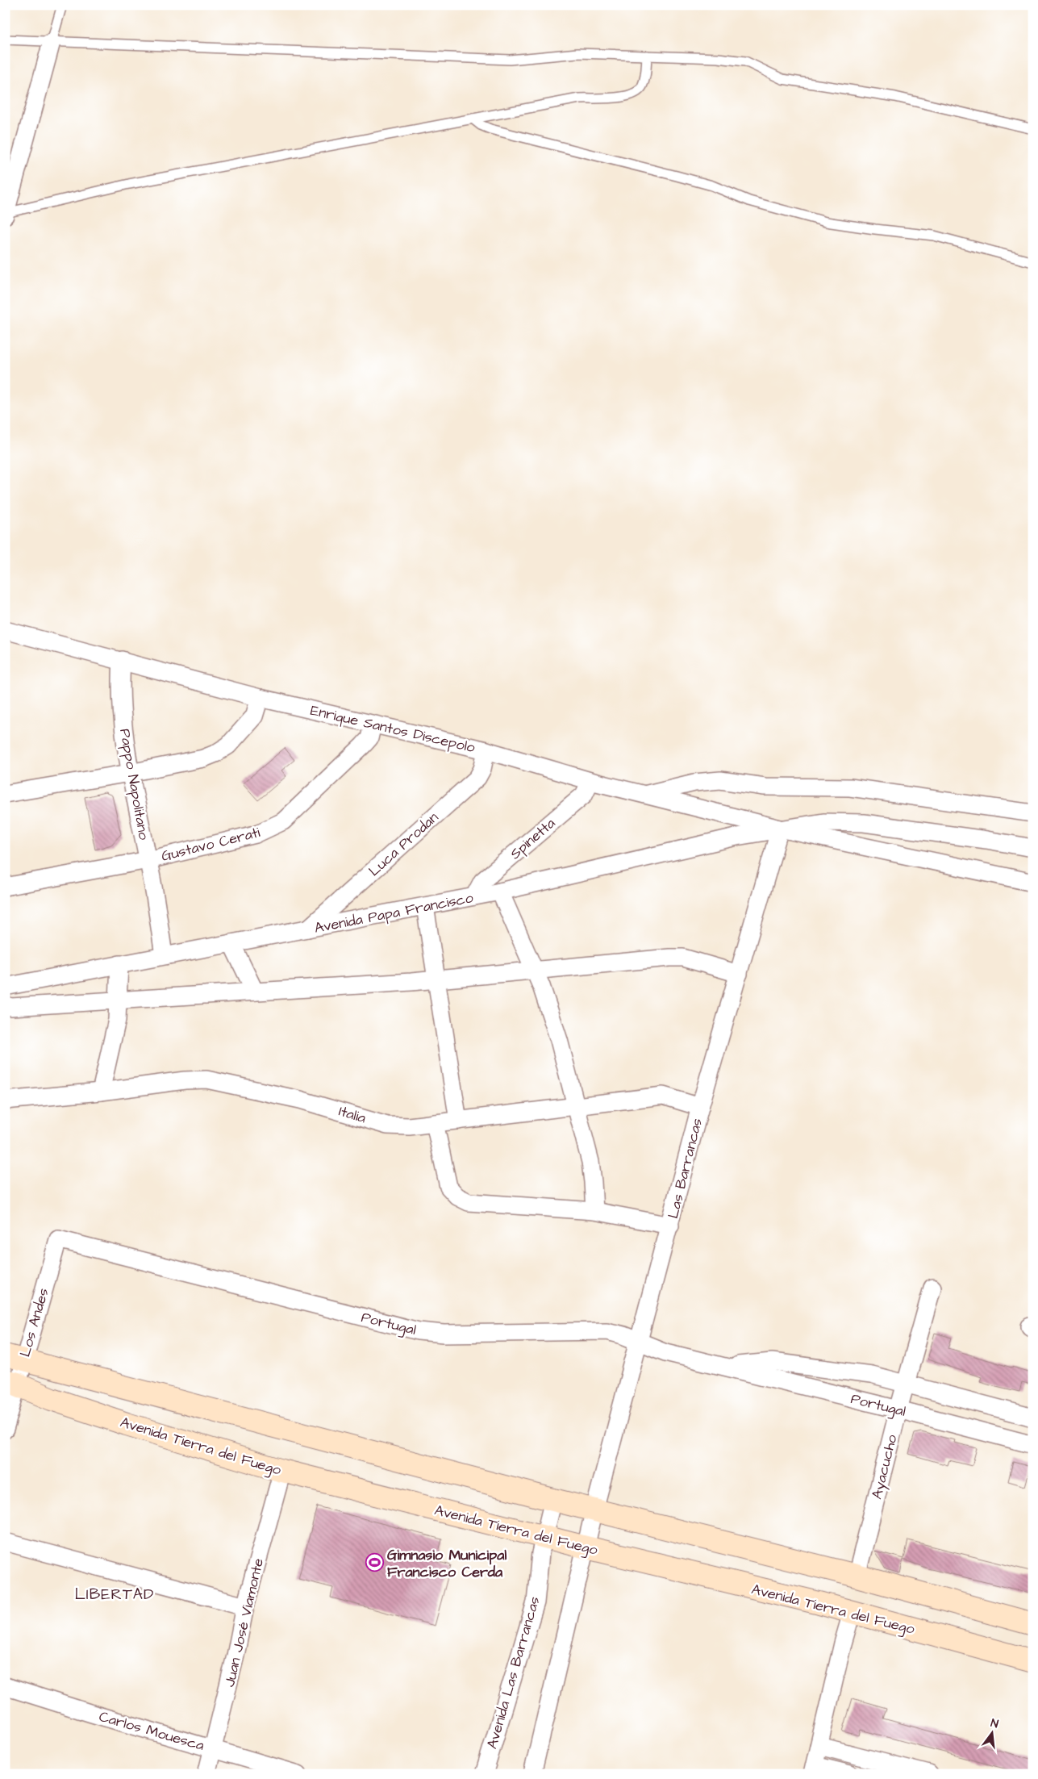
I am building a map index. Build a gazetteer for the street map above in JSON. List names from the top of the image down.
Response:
{
  "streets": {
    "street": [
      "Enrique Santos Discepolo",
      "Pappo Napolitano",
      "Spinetta",
      "Gustavo Cerati",
      "Luca Prodan",
      "Avenida Papa Francisco",
      "Italia",
      "Las Barrancas",
      "Los Andes",
      "Portugal",
      "Avenida Tierra del Fuego",
      "Ayacucho",
      "Juan José Viamonte",
      "Avenida Las Barrancas",
      "Carlos Mouesca"
    ]
  },
  "crossings": [
    ["Enrique Santos Discepolo", "Pappo Napolitano"],
    ["Enrique Santos Discepolo", "Spinetta"],
    ["Enrique Santos Discepolo", "Gustavo Cerati"],
    ["Enrique Santos Discepolo", "Luca Prodan"],
    ["Enrique Santos Discepolo", "Avenida Papa Francisco"],
    ["Enrique Santos Discepolo", "Las Barrancas"],
    ["Pappo Napolitano", "Gustavo Cerati"],
    ["Pappo Napolitano", "Avenida Papa Francisco"],
    ["Spinetta", "Avenida Papa Francisco"],
    ["Luca Prodan", "Avenida Papa Francisco"],
    ["Avenida Papa Francisco", "Las Barrancas"],
    ["Italia", "Las Barrancas"],
    ["Las Barrancas", "Portugal"],
    ["Los Andes", "Portugal"],
    ["Los Andes", "Avenida Tierra del Fuego"],
    ["Portugal", "Ayacucho"],
    ["Avenida Tierra del Fuego", "Juan José Viamonte"],
    ["Avenida Tierra del Fuego", "Avenida Las Barrancas"],
    ["Juan José Viamonte", "Carlos Mouesca"]
  ],
  "districts": ["LIBERTAD"],
  "places": {
    "sports": ["Gimnasio Municipal Francisco Cerda"]
  },
  "north": "top"
}
